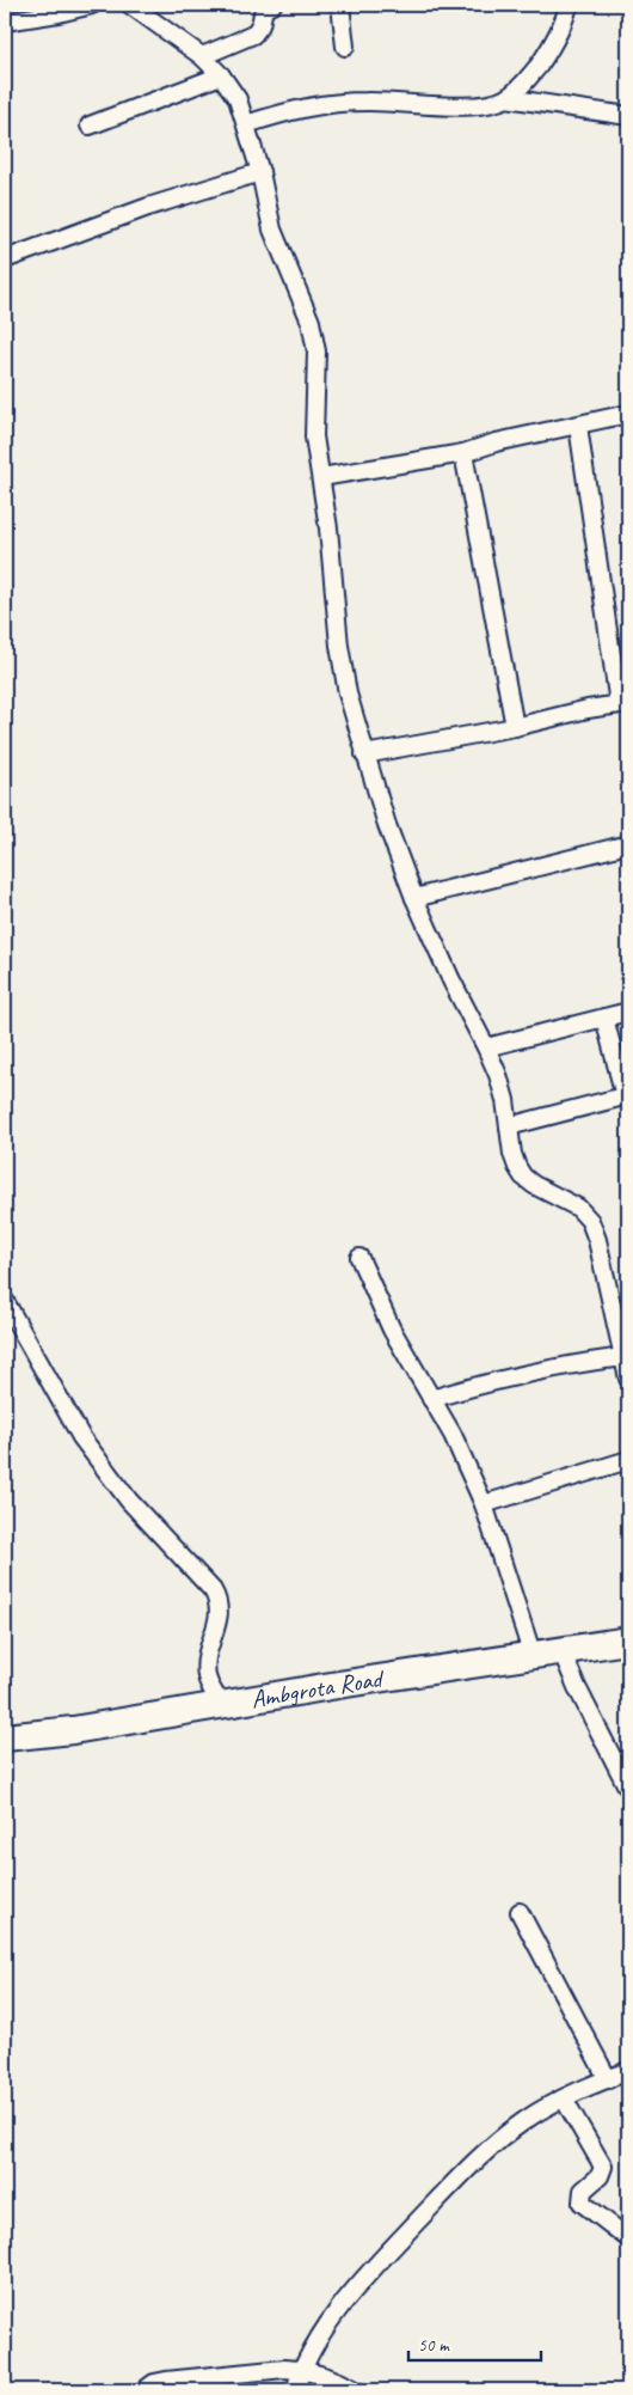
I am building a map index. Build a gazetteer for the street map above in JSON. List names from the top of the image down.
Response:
{
  "streets": {
    "main road": ["Ambgrota Road"]
  },
  "scale_bar": "50 m"
}
